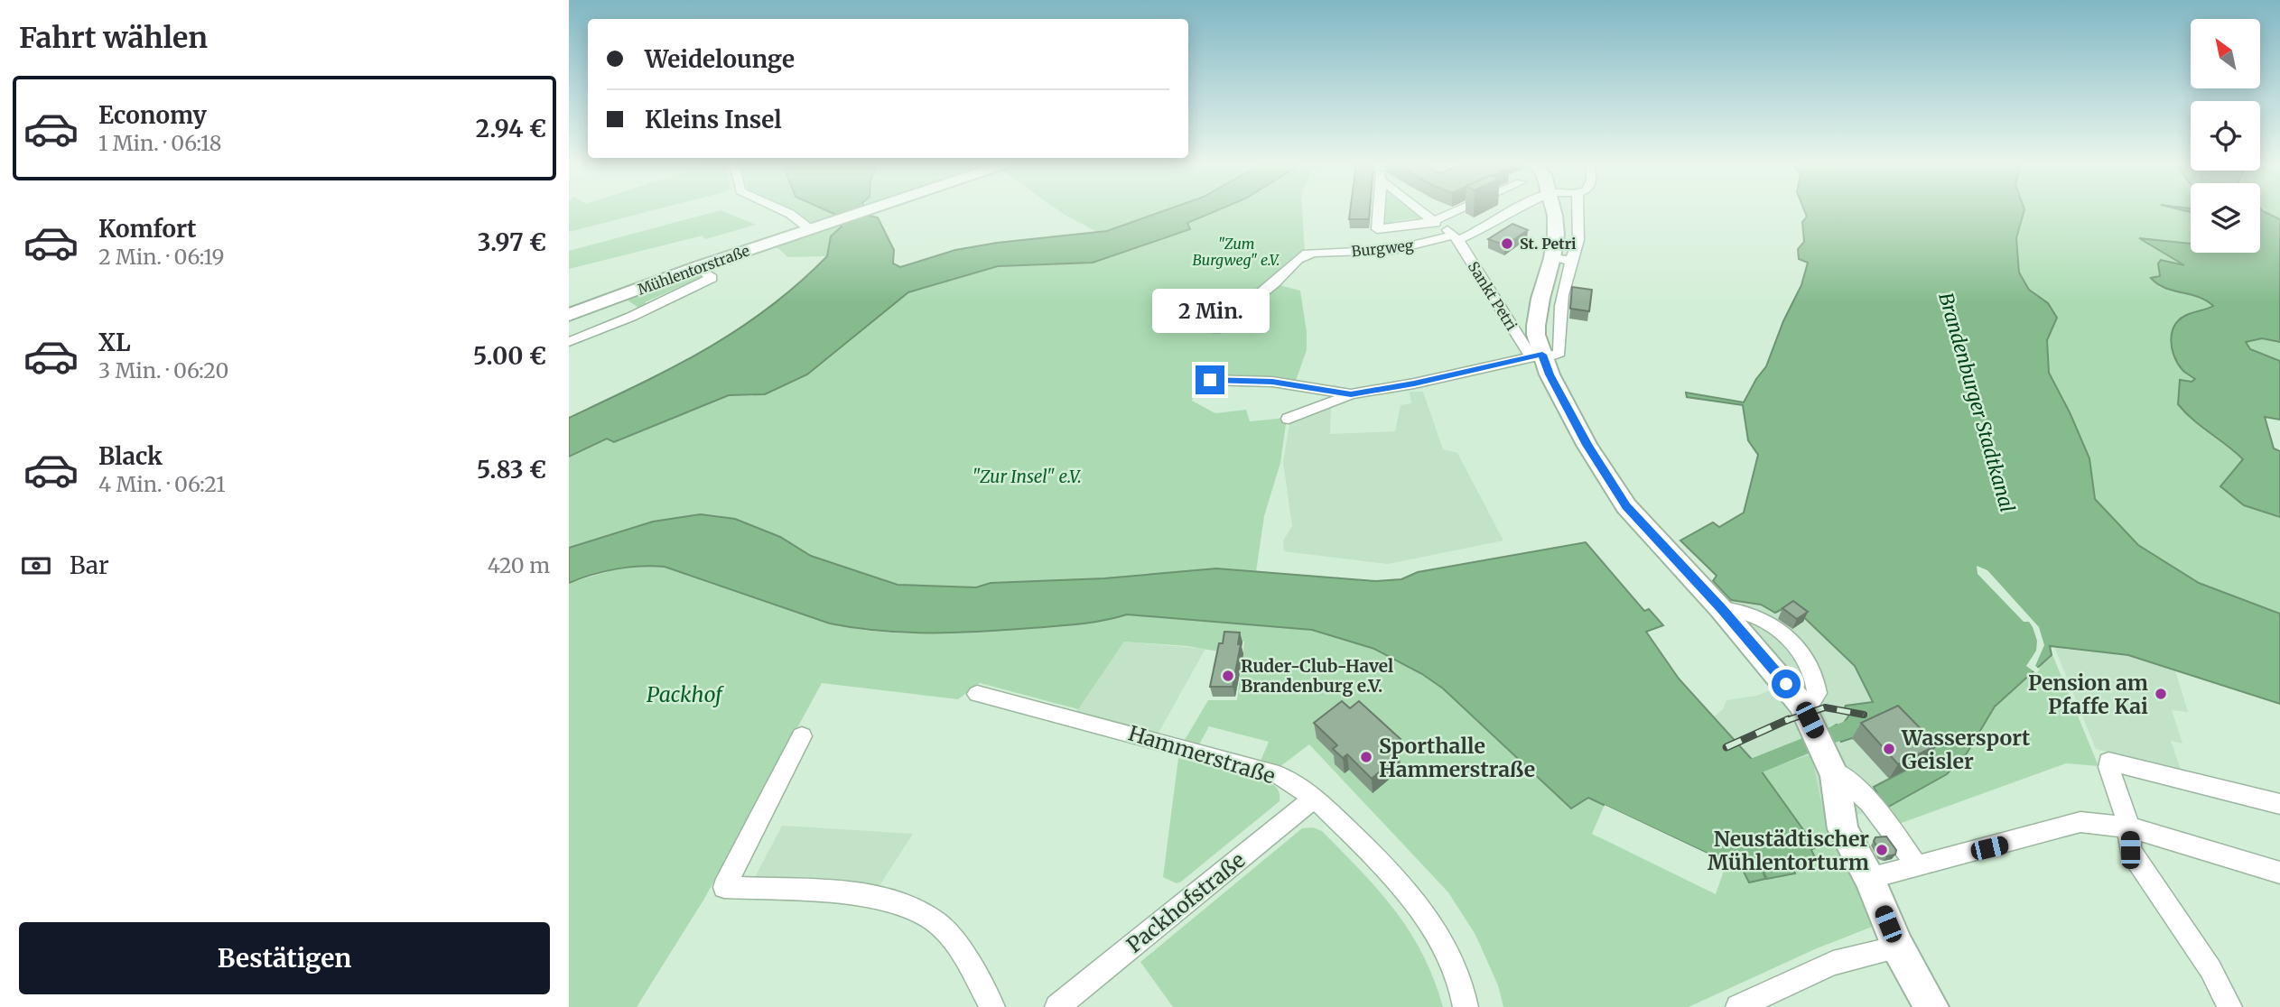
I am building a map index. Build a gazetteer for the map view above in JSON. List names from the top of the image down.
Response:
{
  "streets": {
    "street": [
      "Burgweg",
      "Mühlentorstraße",
      "Sankt Petri",
      "Hammerstraße",
      "Packhofstraße"
    ]
  },
  "crossings": [
    ["Burgweg", "Sankt Petri"],
    ["Hammerstraße", "Packhofstraße"]
  ],
  "water": ["Brandenburger Stadtkanal"],
  "parks": ["\"Zum Burgweg\" e.V.", "\"Zur Insel\" e.V.", "Packhof"],
  "places": [
    "St. Petri",
    "Ruder-Club-Havel Brandenburg e.V.",
    "Pension am Pfaffe Kai",
    "Wassersport Geisler",
    "Sporthalle Hammerstraße",
    "Neustädtischer Mühlentorturm"
  ],
  "north": "top left",
  "page": {
    "heading": "Fahrt wählen",
    "banner": ["Weidelounge", "Kleins Insel"],
    "list": [
      {
        "name": "Economy",
        "note": "1 Min. · 06:18",
        "value": "2.94 €"
      },
      {
        "name": "Komfort",
        "note": "2 Min. · 06:19",
        "value": "3.97 €"
      },
      {
        "name": "XL",
        "note": "3 Min. · 06:20",
        "value": "5.00 €"
      },
      {
        "name": "Black",
        "note": "4 Min. · 06:21",
        "value": "5.83 €"
      }
    ],
    "bubble": "2 Min.",
    "pay": ["Bar", "420 m"],
    "buttons": "Bestätigen"
  }
}
